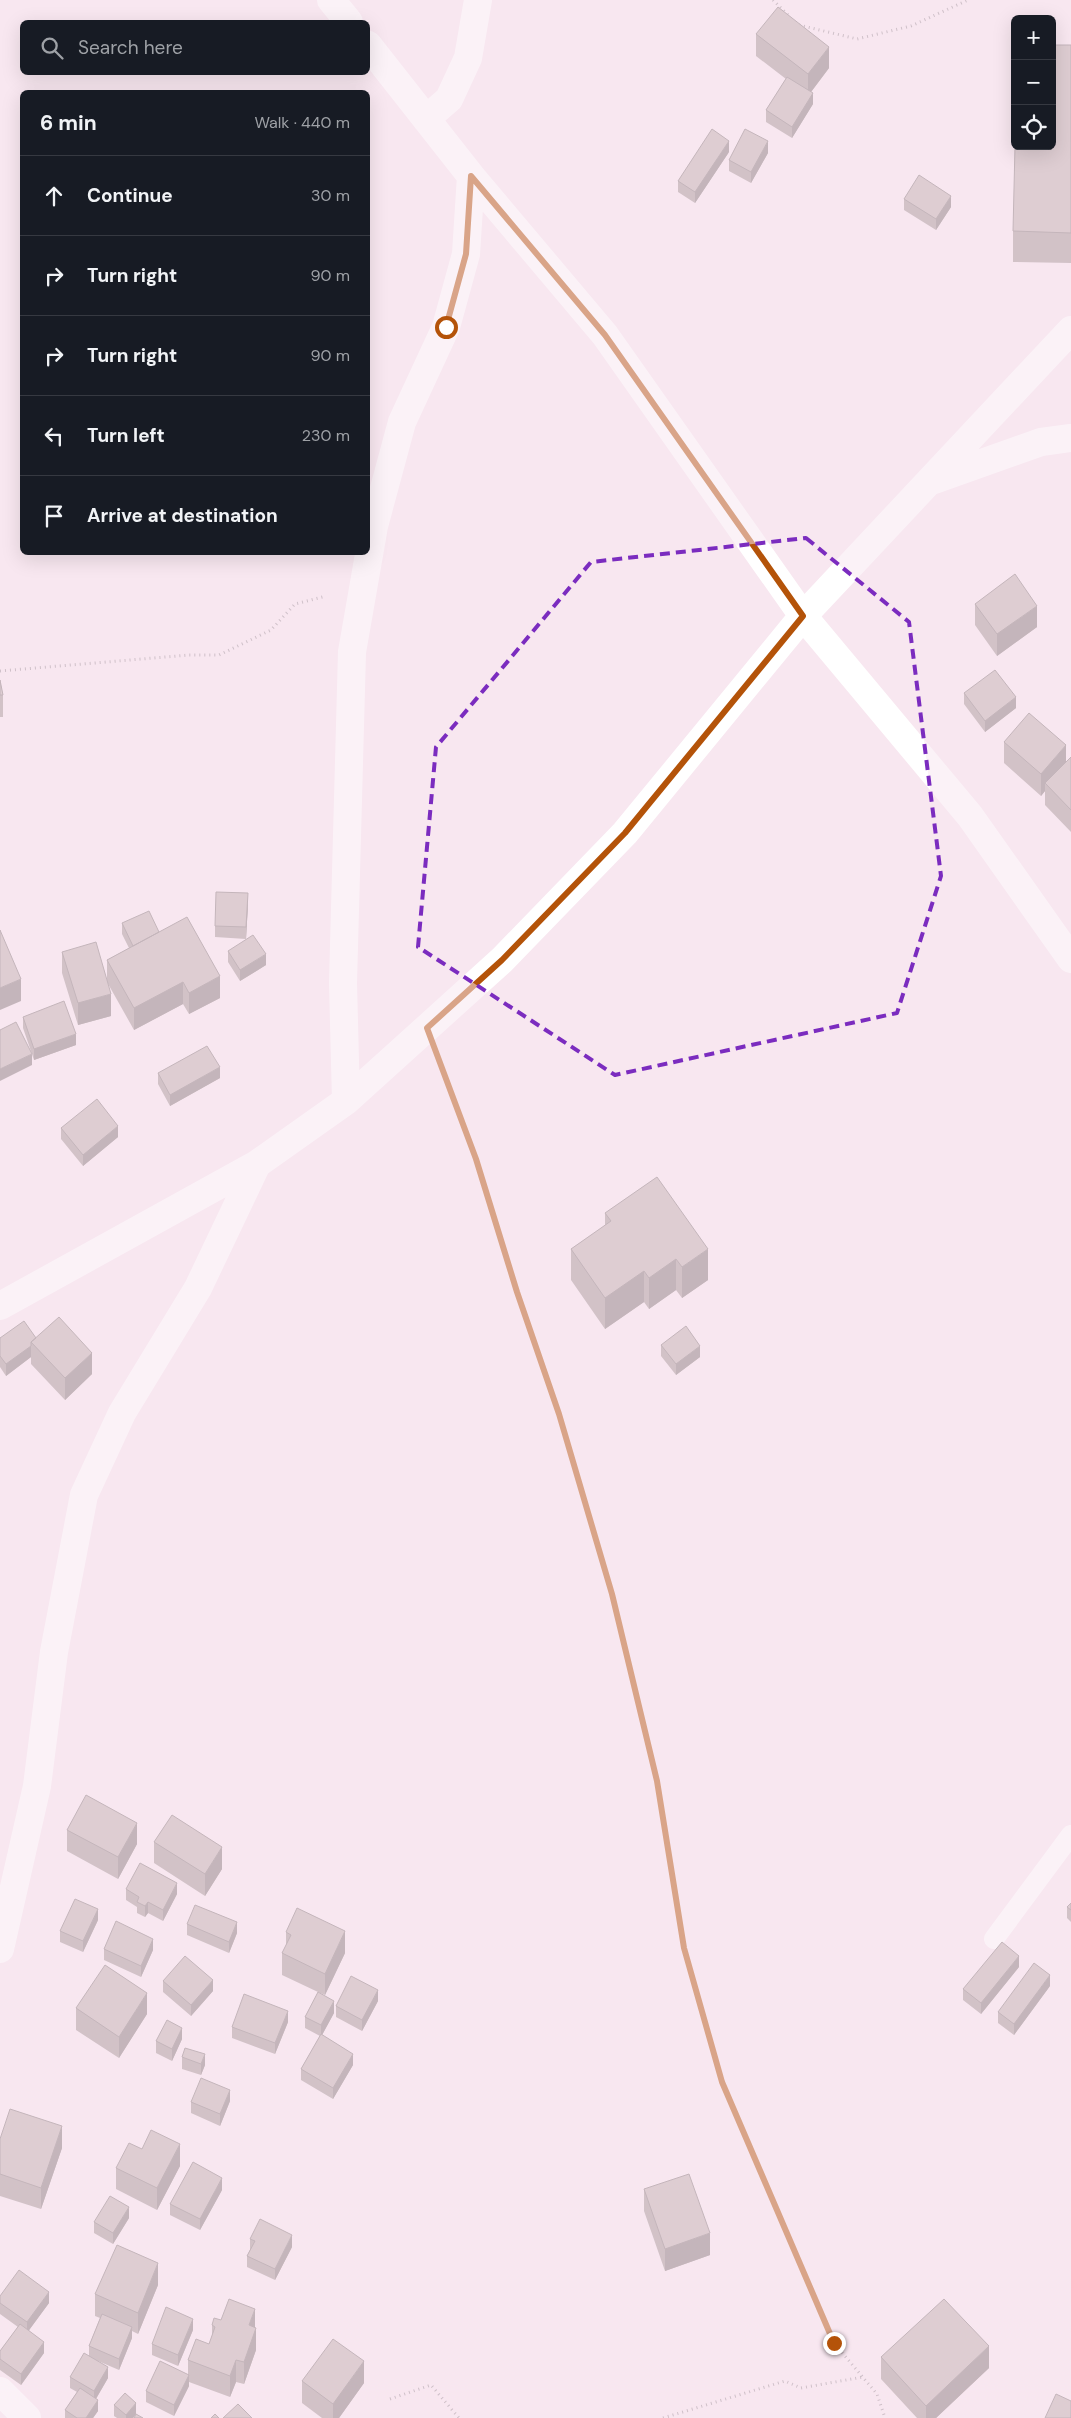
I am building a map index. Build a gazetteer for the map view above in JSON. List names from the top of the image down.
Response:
{
  "page": {
    "map_buttons": ["+", "−"],
    "search": "Search here",
    "heading": ["6 min", "Walk · 440 m"],
    "list": [
      ["Continue", "30 m"],
      ["Turn right", "90 m"],
      ["Turn right", "90 m"],
      ["Turn left", "230 m"],
      "Arrive at destination"
    ]
  }
}
